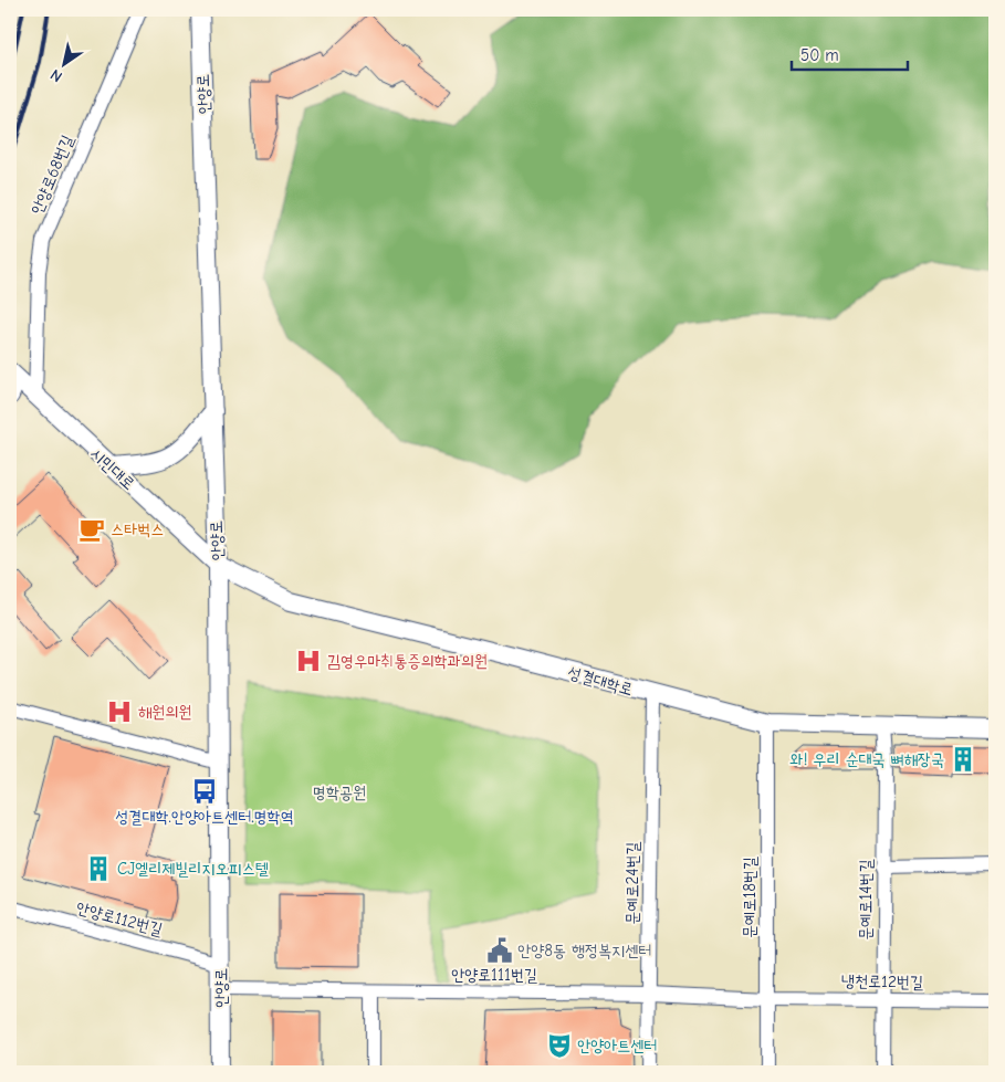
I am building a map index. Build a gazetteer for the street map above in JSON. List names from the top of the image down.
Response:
{
  "streets": {
    "street": [
      "안양로",
      "안양로68번길",
      "시민대로",
      "성결대학로",
      "문예로24번길",
      "문예로18번길",
      "문예로14번길",
      "안양로112번길",
      "안양로111번길",
      "냉천로12번길"
    ]
  },
  "crossings": [
    ["안양로", "시민대로"],
    ["안양로", "성결대학로"],
    ["안양로", "안양로112번길"],
    ["안양로", "안양로111번길"],
    ["안양로68번길", "시민대로"],
    ["시민대로", "성결대학로"],
    ["성결대학로", "문예로24번길"],
    ["성결대학로", "문예로18번길"],
    ["성결대학로", "문예로14번길"],
    ["문예로24번길", "안양로111번길"],
    ["문예로18번길", "안양로111번길"],
    ["문예로18번길", "냉천로12번길"],
    ["문예로14번길", "냉천로12번길"],
    ["안양로111번길", "냉천로12번길"]
  ],
  "parks": ["명학공원"],
  "places": {
    "cafe": ["스타벅스"],
    "hospital": ["김영우마취통증의학과의원", "해원의원"],
    "building": ["와! 우리 순대국 뼈해장국", "CJ엘리제빌리지오피스텔"],
    "bus stop": ["성결대학.안양아트센터.명학역"],
    "public building": ["안양8동 행정복지센터"],
    "theatre": ["안양아트센터"]
  },
  "scale_bar": "50 m",
  "north": "bottom left"
}
